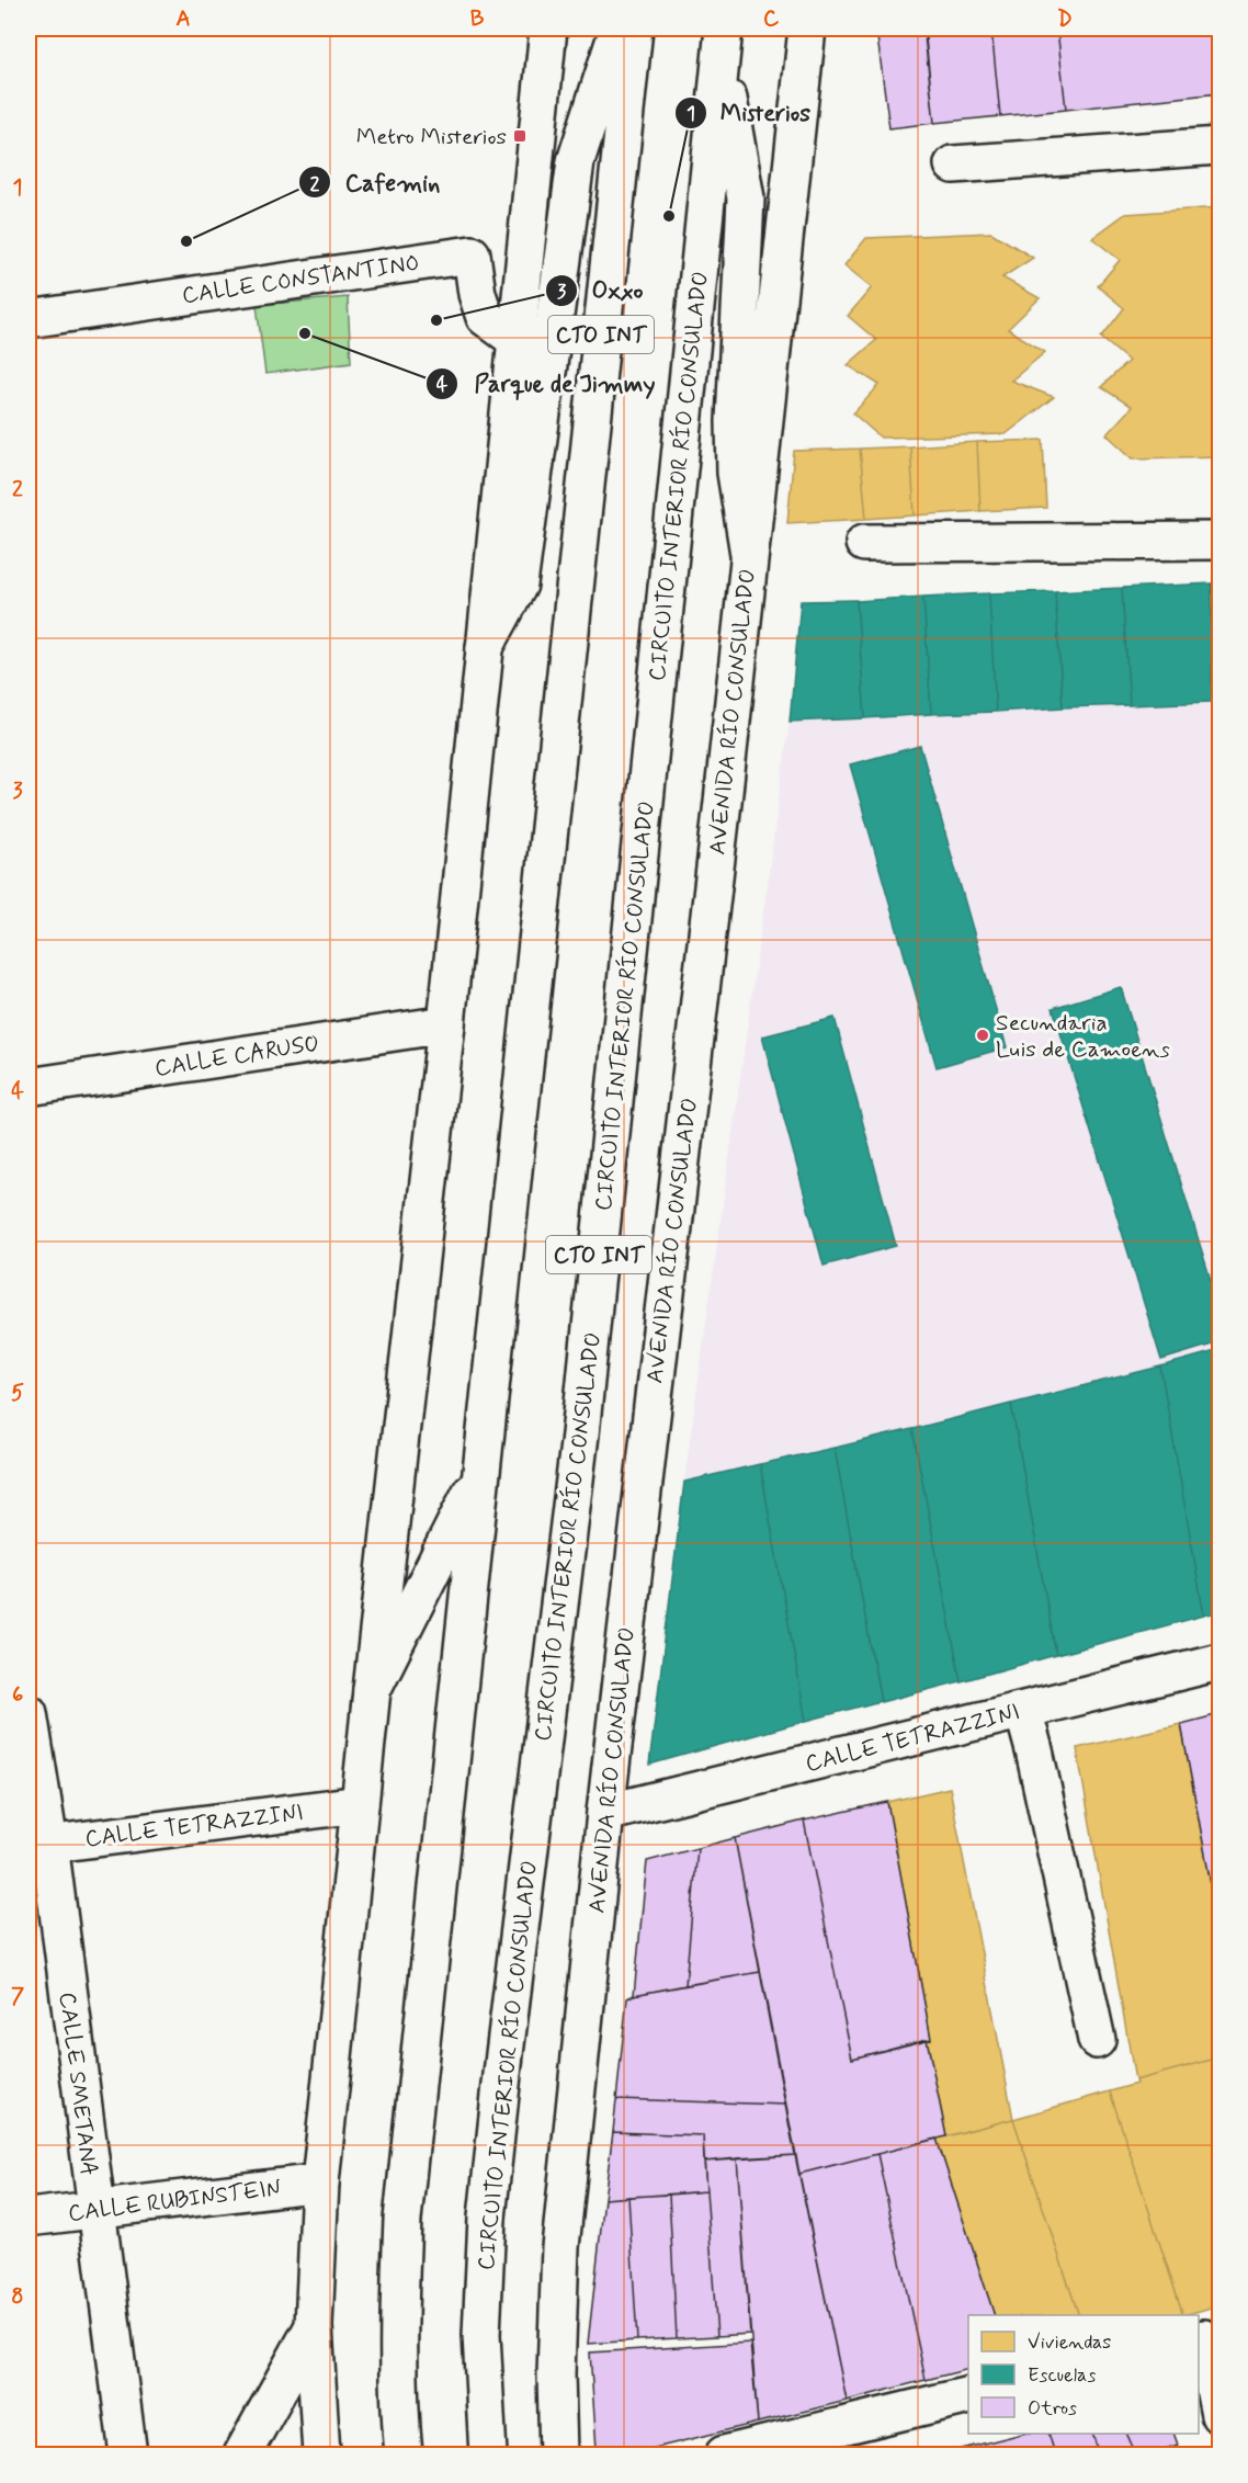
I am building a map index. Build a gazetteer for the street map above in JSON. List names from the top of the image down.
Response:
{
  "streets": {
    "main road": [
      "CALLE CONSTANTINO",
      "CTO INT",
      "CIRCUITO INTERIOR RÍO CONSULADO",
      "AVENIDA RÍO CONSULADO",
      "CALLE CARUSO",
      "CALLE TETRAZZINI",
      "CALLE SMETANA",
      "CALLE RUBINSTEIN"
    ]
  },
  "crossings": [
    ["CALLE CONSTANTINO", "CTO INT"],
    ["CTO INT", "CALLE CARUSO"],
    ["CTO INT", "CALLE TETRAZZINI"],
    ["CTO INT", "CALLE RUBINSTEIN"],
    ["AVENIDA RÍO CONSULADO", "CALLE TETRAZZINI"],
    ["CALLE TETRAZZINI", "CALLE SMETANA"],
    ["CALLE SMETANA", "CALLE RUBINSTEIN"]
  ],
  "places": {
    "transit": ["Metro Misterios"],
    "other": [
      "Misterios",
      "Cafemin",
      "Oxxo",
      "Parque de Jimmy",
      "Secundaria Luis de Camoens"
    ]
  },
  "legend": ["Viviendas", "Escuelas", "Otros"],
  "grid": {
    "columns": [
      "A",
      "B",
      "C",
      "D"
    ],
    "rows": [
      "1",
      "2",
      "3",
      "4",
      "5",
      "6",
      "7",
      "8"
    ]
  }
}
